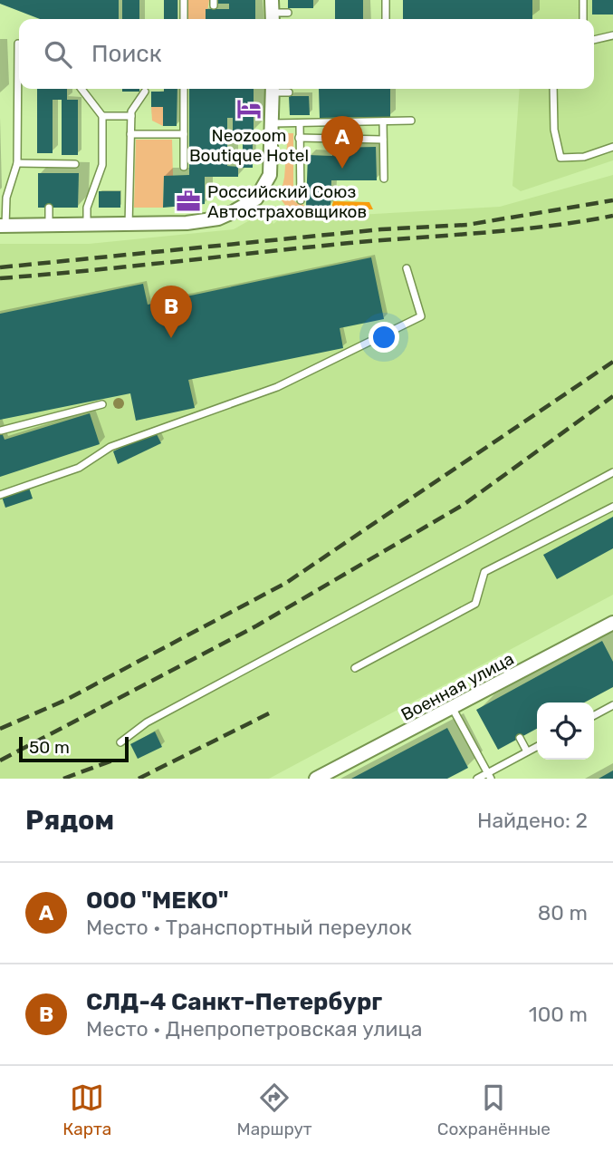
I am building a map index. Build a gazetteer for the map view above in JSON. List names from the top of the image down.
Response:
{
  "streets": {
    "street": ["Военная улица"]
  },
  "places": {
    "hotel": ["Neozoom Boutique Hotel"],
    "office": ["Российский Союз Автостраховщиков"]
  },
  "scale_bar": "50 m",
  "page": {
    "search": "Поиск",
    "pins": ["A", "B"],
    "scale": "50 m",
    "heading": ["Рядом", "Найдено: 2"],
    "list": [
      {
        "mark": "A",
        "name": "OOO \"MEKO\"",
        "note": "Место · Транспортный переулок",
        "value": "80 m"
      },
      {
        "mark": "B",
        "name": "СЛД-4 Санкт-Петербург",
        "note": "Место · Днепропетровская улица",
        "value": "100 m"
      }
    ],
    "nav": ["Карта", "Маршрут", "Сохранённые"]
  }
}
